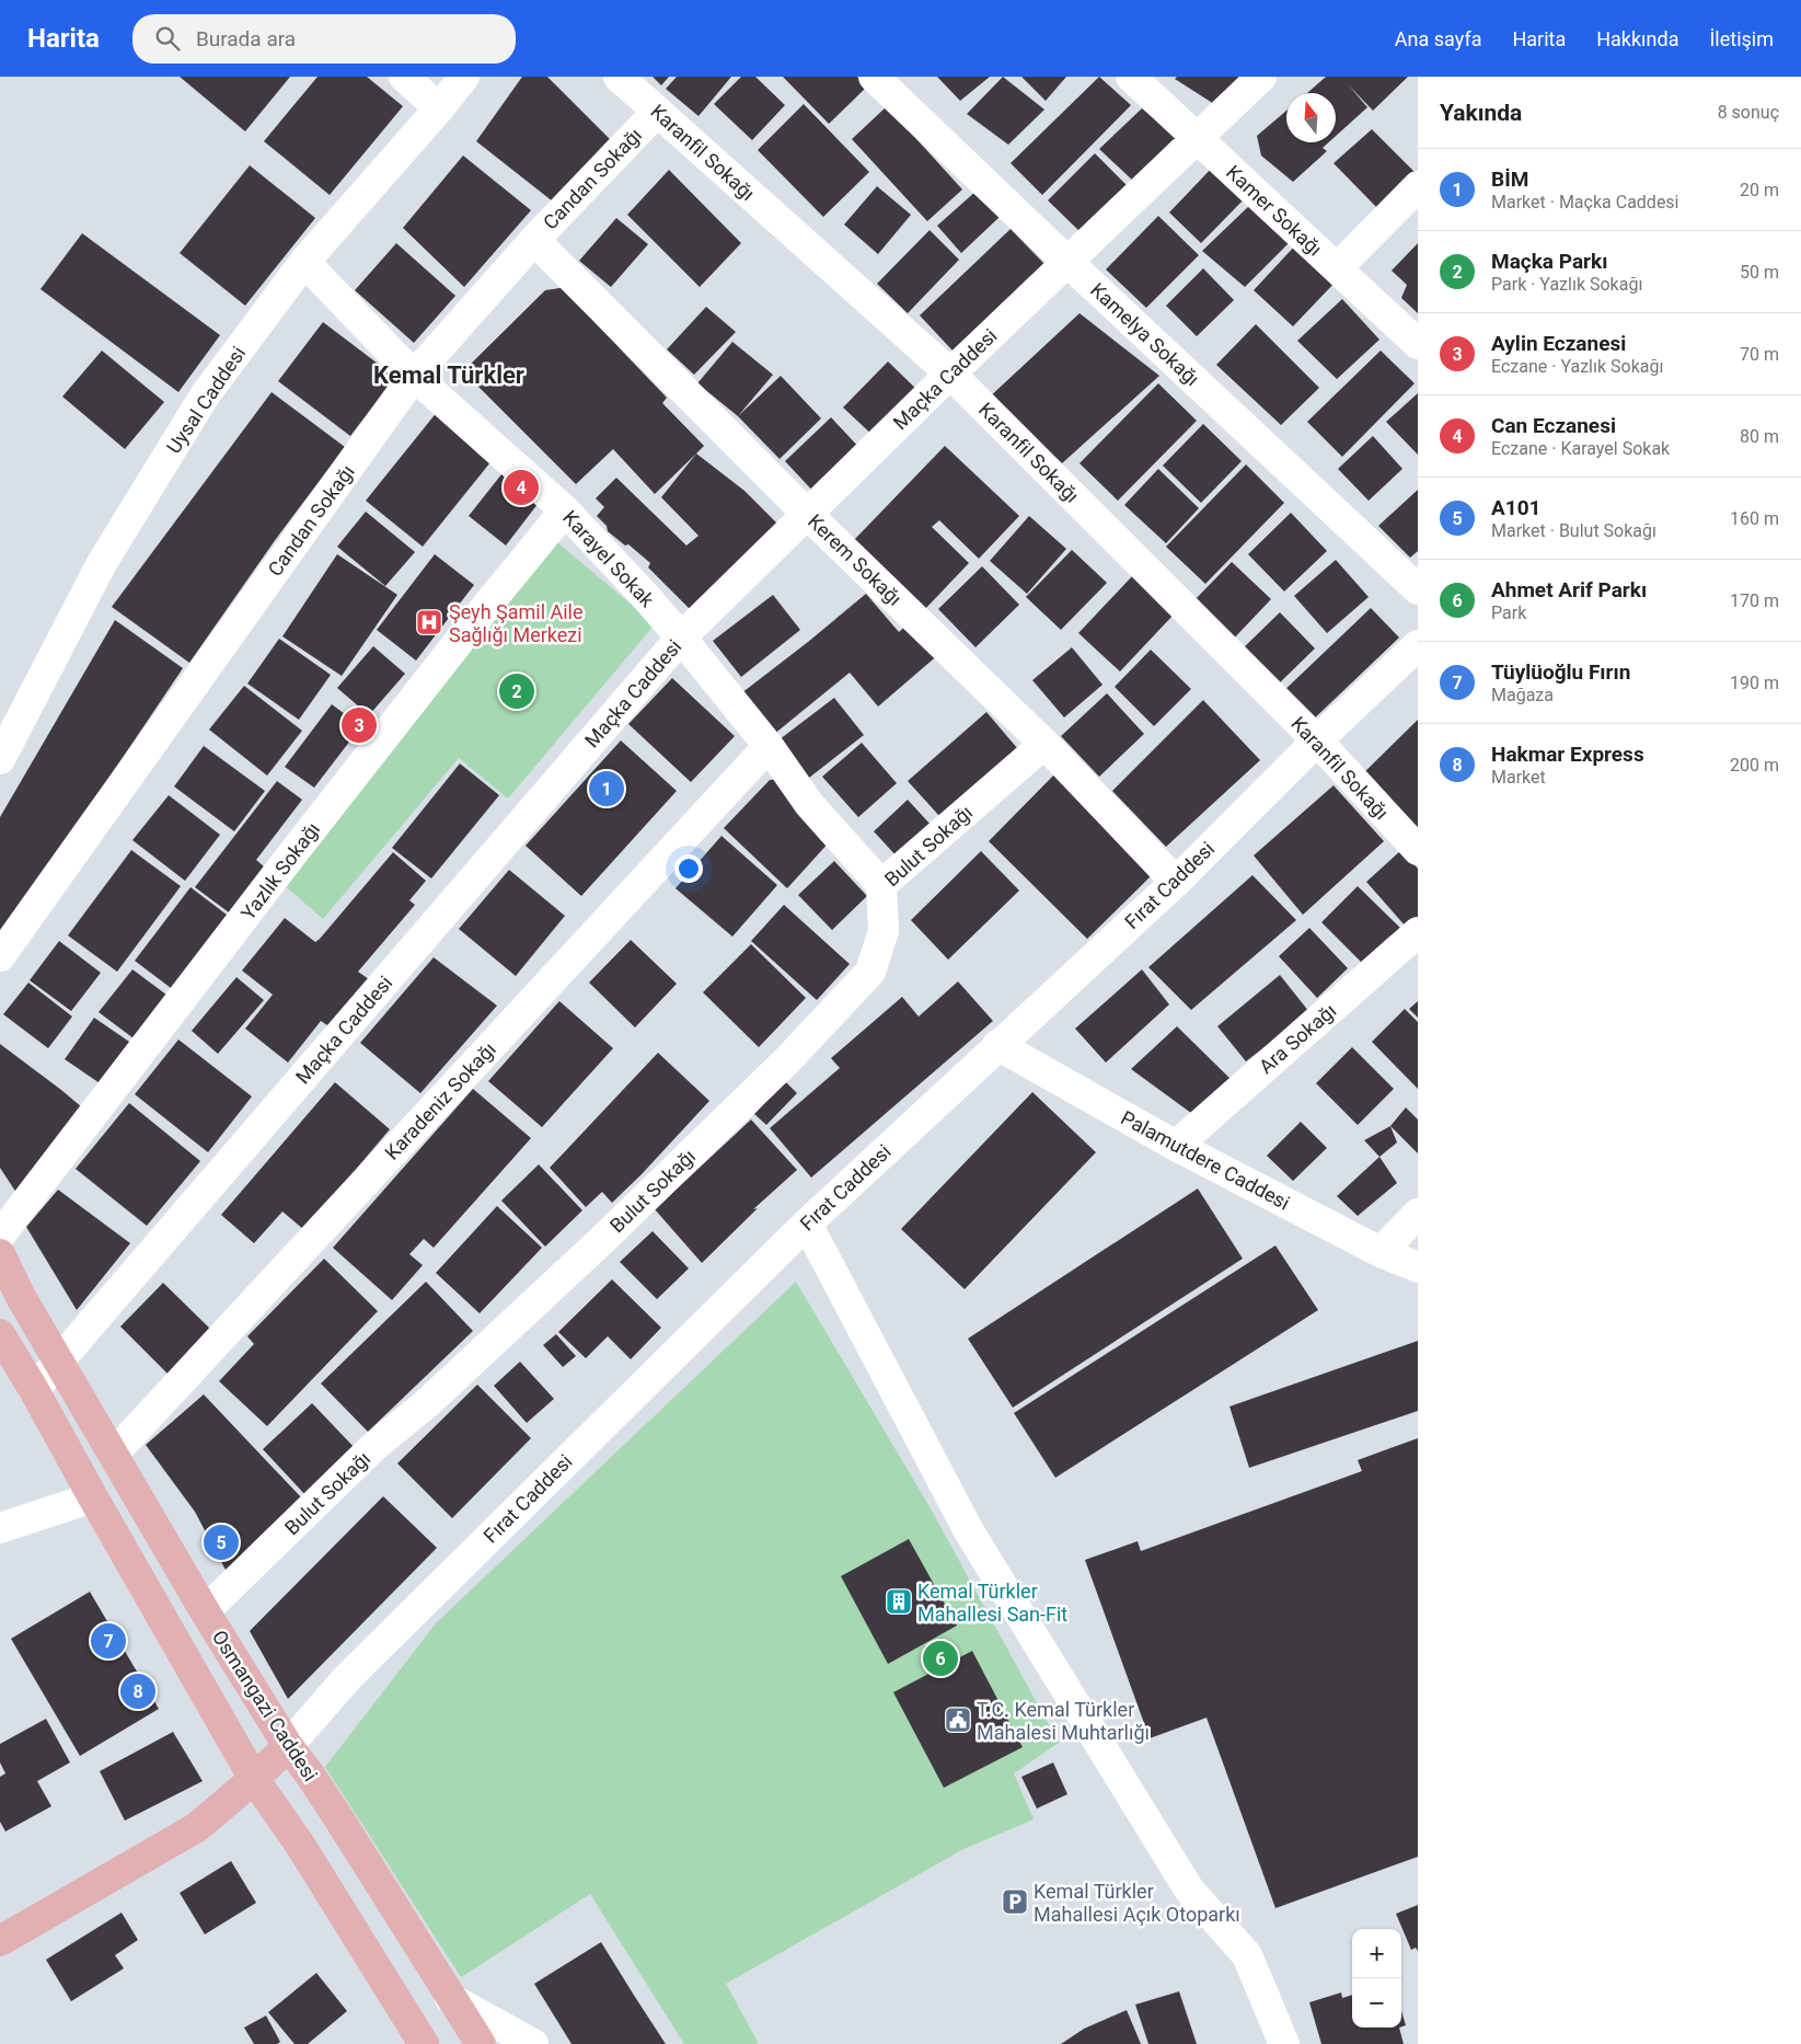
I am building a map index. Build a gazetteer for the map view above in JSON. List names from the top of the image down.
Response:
{
  "streets": {
    "main road": ["Osmangazi Caddesi"],
    "street": [
      "Karanfil Sokağı",
      "Candan Sokağı",
      "Kamer Sokağı",
      "Kamelya Sokağı",
      "Maçka Caddesi",
      "Uysal Caddesi",
      "Karayel Sokak",
      "Kerem Sokağı",
      "Bulut Sokağı",
      "Yazlık Sokağı",
      "Fırat Caddesi",
      "Ara Sokağı",
      "Karadeniz Sokağı",
      "Palamutdere Caddesi"
    ]
  },
  "crossings": [
    ["Karanfil Sokağı", "Candan Sokağı"],
    ["Karanfil Sokağı", "Maçka Caddesi"],
    ["Karanfil Sokağı", "Fırat Caddesi"],
    ["Candan Sokağı", "Karayel Sokak"],
    ["Candan Sokağı", "Kerem Sokağı"],
    ["Kamer Sokağı", "Maçka Caddesi"],
    ["Kamelya Sokağı", "Maçka Caddesi"],
    ["Maçka Caddesi", "Karayel Sokak"],
    ["Maçka Caddesi", "Kerem Sokağı"],
    ["Maçka Caddesi", "Osmangazi Caddesi"],
    ["Uysal Caddesi", "Karayel Sokak"],
    ["Karayel Sokak", "Bulut Sokağı"],
    ["Karayel Sokak", "Yazlık Sokağı"],
    ["Karayel Sokak", "Karadeniz Sokağı"],
    ["Kerem Sokağı", "Bulut Sokağı"],
    ["Kerem Sokağı", "Fırat Caddesi"],
    ["Bulut Sokağı", "Osmangazi Caddesi"],
    ["Fırat Caddesi", "Palamutdere Caddesi"],
    ["Fırat Caddesi", "Osmangazi Caddesi"],
    ["Ara Sokağı", "Palamutdere Caddesi"],
    ["Karadeniz Sokağı", "Osmangazi Caddesi"]
  ],
  "districts": ["Kemal Türkler"],
  "places": {
    "hospital": ["Şeyh Şamil Aile Sağlığı Merkezi"],
    "building": ["Kemal Türkler Mahallesi San-Fit"],
    "public building": ["T.C. Kemal Türkler Mahalesi Muhtarlığı"],
    "parking": ["Kemal Türkler Mahallesi Açık Otoparkı"]
  },
  "north": "top",
  "page": {
    "header": "Harita",
    "search": "Burada ara",
    "nav": [
      "Ana sayfa",
      "Harita",
      "Hakkında",
      "İletişim"
    ],
    "heading": ["Yakında", "8 sonuç"],
    "list": [
      {
        "mark": "1",
        "name": "BİM",
        "note": "Market · Maçka Caddesi",
        "value": "20 m"
      },
      {
        "mark": "2",
        "name": "Maçka Parkı",
        "note": "Park · Yazlık Sokağı",
        "value": "50 m"
      },
      {
        "mark": "3",
        "name": "Aylin Eczanesi",
        "note": "Eczane · Yazlık Sokağı",
        "value": "70 m"
      },
      {
        "mark": "4",
        "name": "Can Eczanesi",
        "note": "Eczane · Karayel Sokak",
        "value": "80 m"
      },
      {
        "mark": "5",
        "name": "A101",
        "note": "Market · Bulut Sokağı",
        "value": "160 m"
      },
      {
        "mark": "6",
        "name": "Ahmet Arif Parkı",
        "note": "Park",
        "value": "170 m"
      },
      {
        "mark": "7",
        "name": "Tüylüoğlu Fırın",
        "note": "Mağaza",
        "value": "190 m"
      },
      {
        "mark": "8",
        "name": "Hakmar Express",
        "note": "Market",
        "value": "200 m"
      }
    ],
    "pins": [
      "4",
      "2",
      "3",
      "1",
      "5",
      "7",
      "6",
      "8"
    ],
    "map_buttons": ["+", "−"]
  }
}
